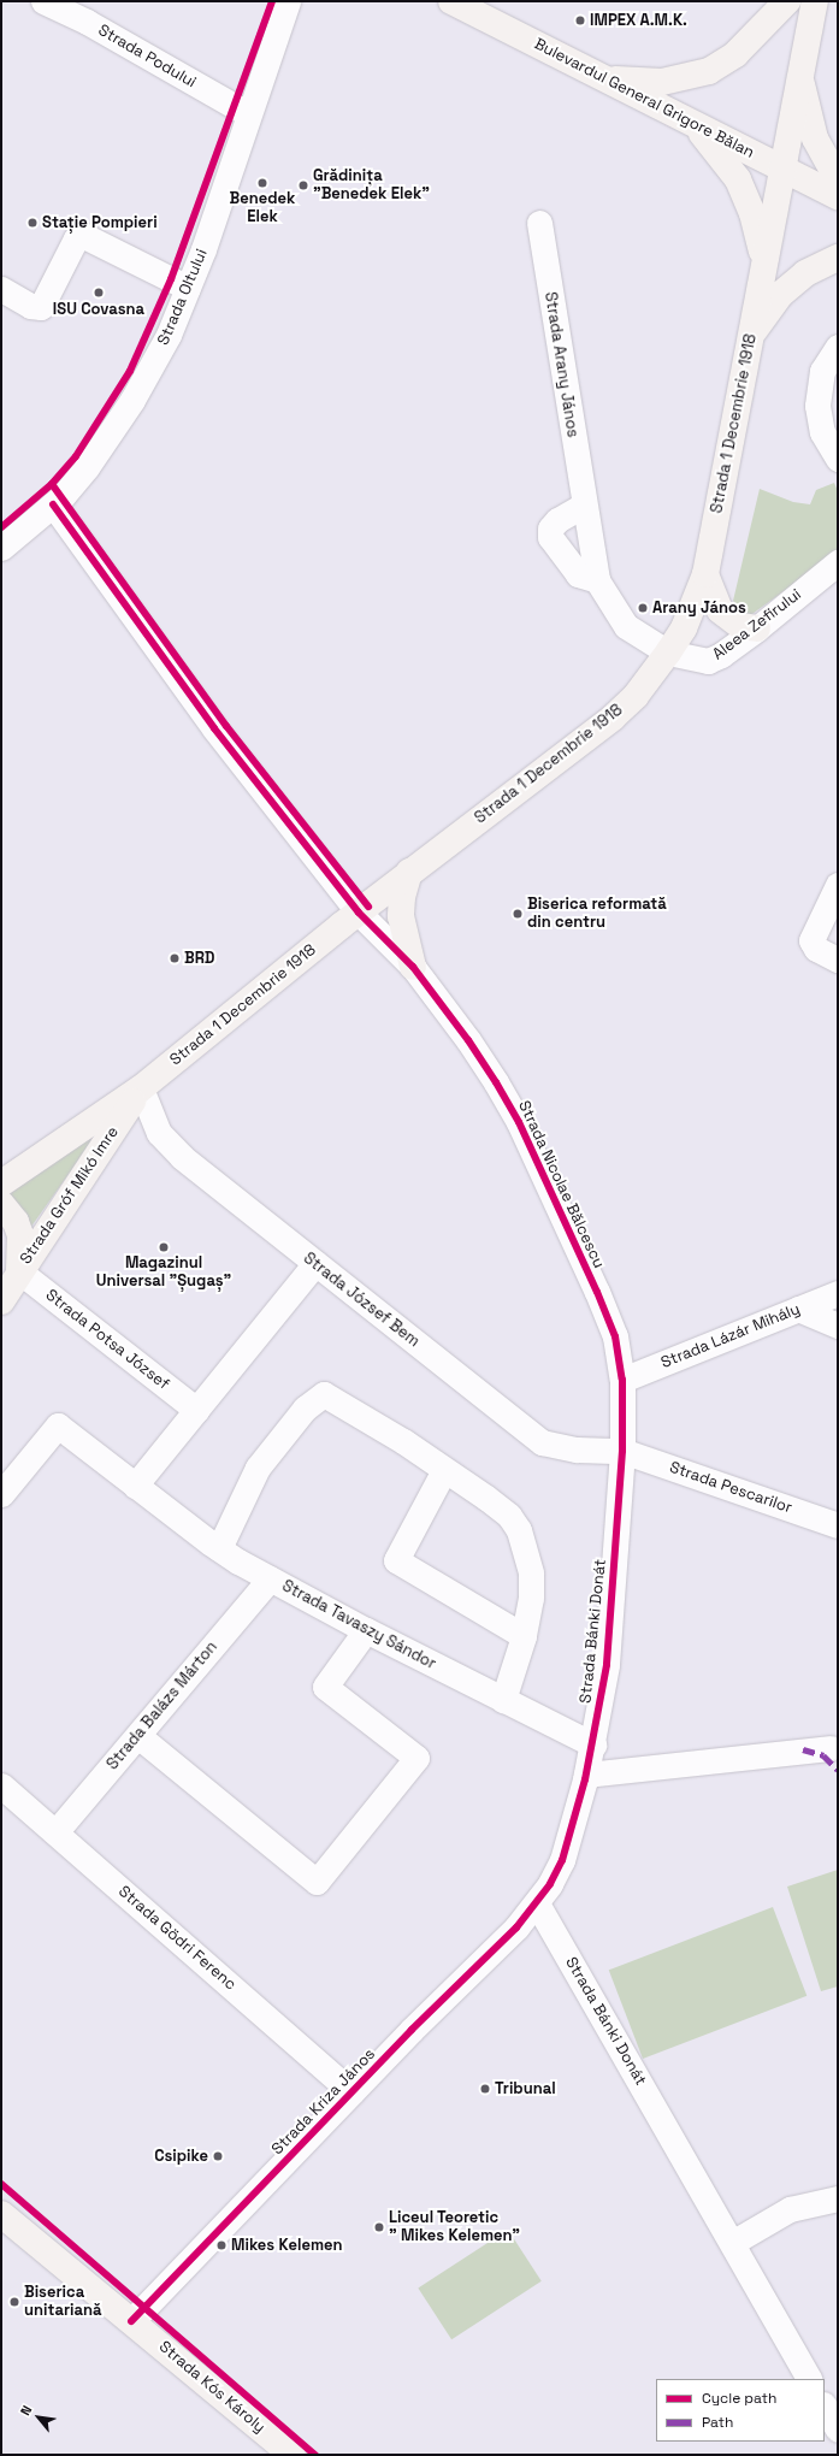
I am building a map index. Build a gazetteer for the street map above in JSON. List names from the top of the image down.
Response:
{
  "streets": {
    "main road": [
      "Bulevardul General Grigore Bălan",
      "Strada 1 Decembrie 1918",
      "Strada Gróf Mikó Imre",
      "Strada Kós Károly"
    ],
    "street": [
      "Strada Podului",
      "Strada Oltului",
      "Strada Arany János",
      "Aleea Zefirului",
      "Strada Nicolae Bălcescu",
      "Strada József Bem",
      "Strada Lázár Mihály",
      "Strada Potsa József",
      "Strada Pescarilor",
      "Strada Tavaszy Sándor",
      "Strada Bánki Donát",
      "Strada Balázs Márton",
      "Strada Gödri Ferenc",
      "Strada Kriza János"
    ]
  },
  "crossings": [
    ["Strada Podului", "Strada Oltului"],
    ["Bulevardul General Grigore Bălan", "Strada 1 Decembrie 1918"],
    ["Strada Arany János", "Strada 1 Decembrie 1918"],
    ["Strada Arany János", "Aleea Zefirului"],
    ["Strada 1 Decembrie 1918", "Aleea Zefirului"],
    ["Strada 1 Decembrie 1918", "Strada Nicolae Bălcescu"],
    ["Strada 1 Decembrie 1918", "Strada Gróf Mikó Imre"],
    ["Strada 1 Decembrie 1918", "Strada József Bem"],
    ["Strada Nicolae Bălcescu", "Strada Lázár Mihály"],
    ["Strada Nicolae Bălcescu", "Strada Bánki Donát"],
    ["Strada Gróf Mikó Imre", "Strada József Bem"],
    ["Strada Gróf Mikó Imre", "Strada Potsa József"],
    ["Strada József Bem", "Strada Pescarilor"],
    ["Strada József Bem", "Strada Bánki Donát"],
    ["Strada Lázár Mihály", "Strada Bánki Donát"],
    ["Strada Pescarilor", "Strada Bánki Donát"],
    ["Strada Tavaszy Sándor", "Strada Bánki Donát"],
    ["Strada Tavaszy Sándor", "Strada Balázs Márton"],
    ["Strada Bánki Donát", "Strada Kriza János"],
    ["Strada Balázs Márton", "Strada Gödri Ferenc"],
    ["Strada Gödri Ferenc", "Strada Kriza János"],
    ["Strada Kriza János", "Strada Kós Károly"]
  ],
  "places": [
    "IMPEX A.M.K.",
    "Benedek Elek",
    "Grădinița \"Benedek Elek\"",
    "Stație Pompieri",
    "ISU Covasna",
    "Arany János",
    "Biserica reformată din centru",
    "BRD",
    "Magazinul Universal \"Șugaș\"",
    "Tribunal",
    "Csipike",
    "Liceul Teoretic \" Mikes Kelemen\"",
    "Mikes Kelemen",
    "Biserica unitariană"
  ],
  "legend": ["Cycle path", "Path"],
  "north": "top left"
}
